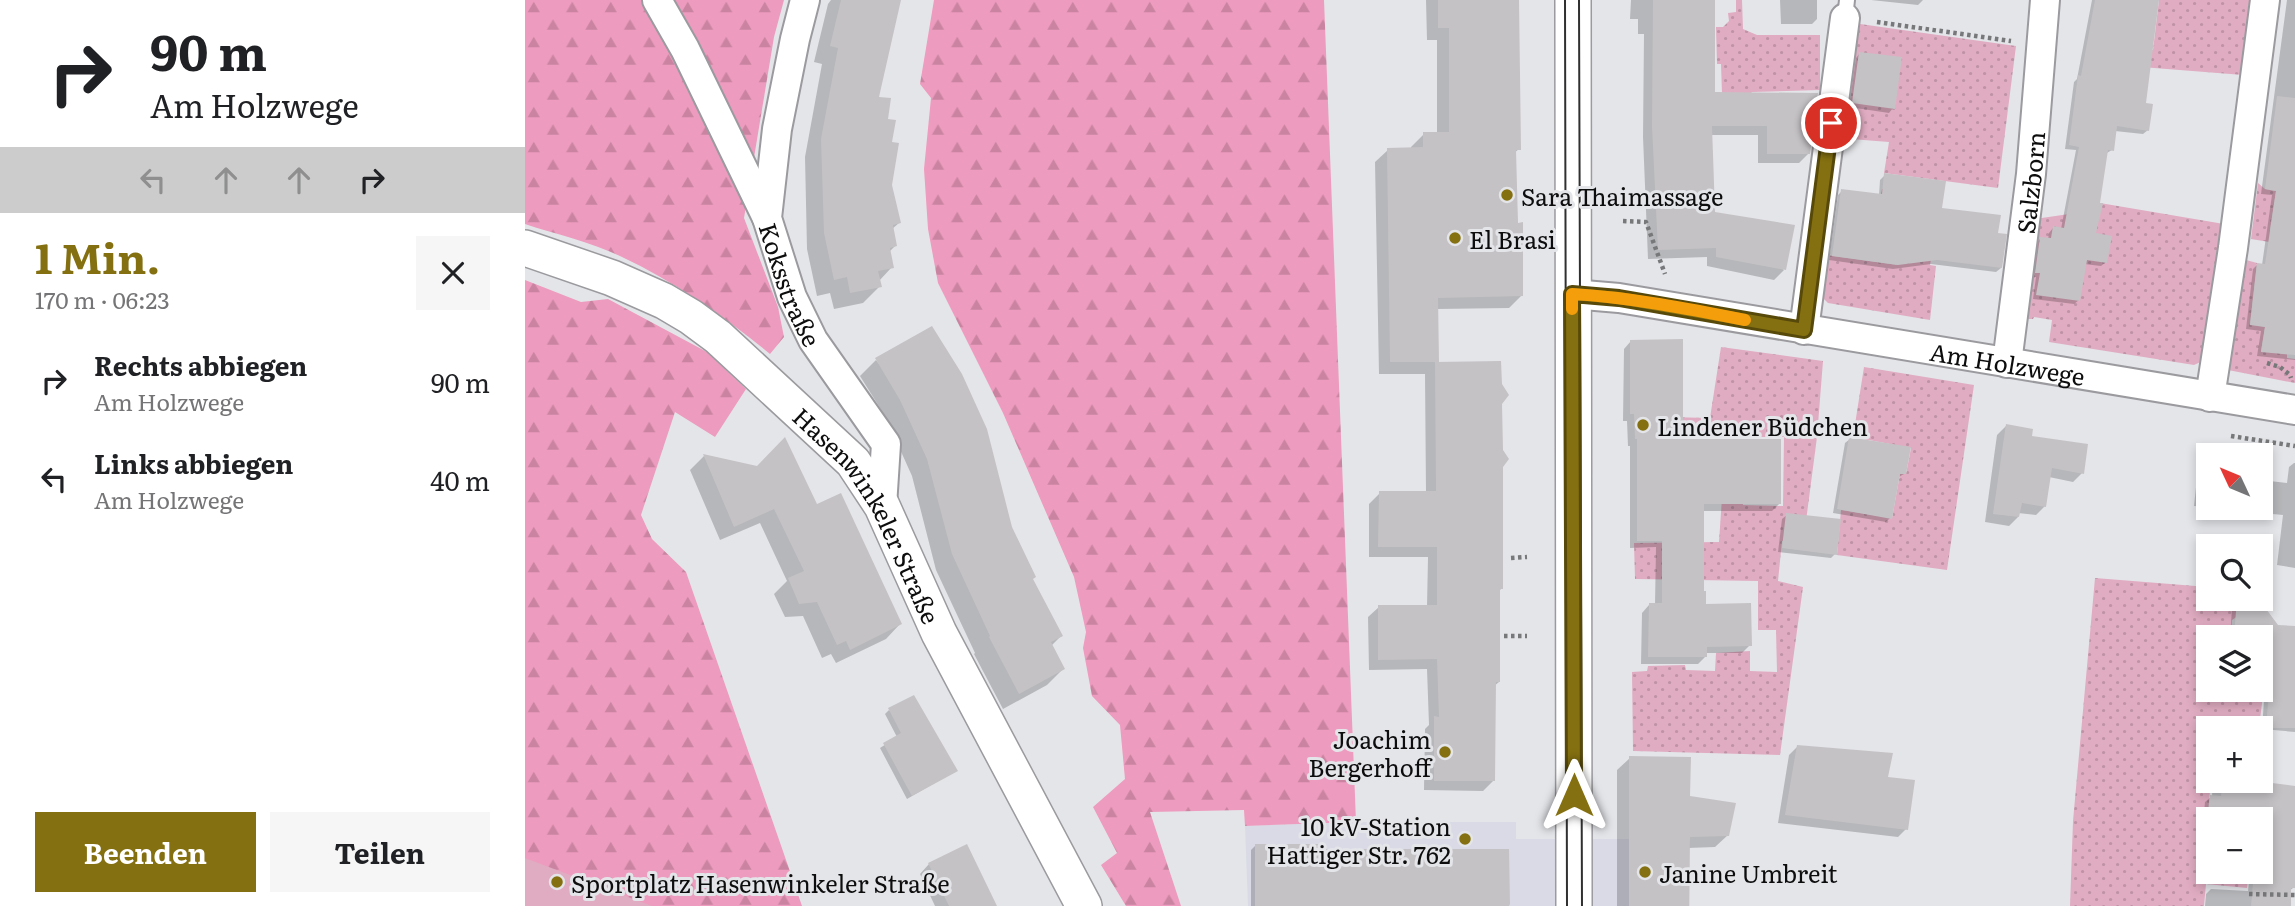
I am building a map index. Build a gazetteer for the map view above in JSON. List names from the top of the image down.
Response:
{
  "streets": {
    "street": [
      "Salzborn",
      "Koksstraße",
      "Am Holzwege",
      "Hasenwinkeler Straße"
    ]
  },
  "crossings": [
    ["Salzborn", "Am Holzwege"],
    ["Koksstraße", "Hasenwinkeler Straße"]
  ],
  "places": [
    "Sara Thaimassage",
    "El Brasi",
    "Lindener Büdchen",
    "Joachim Bergerhoff",
    "10 kV-Station Hattiger Str. 762",
    "Janine Umbreit",
    "Sportplatz Hasenwinkeler Straße"
  ],
  "north": "top left",
  "page": {
    "turn": ["90 m", "Am Holzwege"],
    "heading": ["1 Min.", "170 m · 06:23"],
    "list": [
      {
        "name": "Rechts abbiegen",
        "note": "Am Holzwege",
        "value": "90 m"
      },
      {
        "name": "Links abbiegen",
        "note": "Am Holzwege",
        "value": "40 m"
      }
    ],
    "map_buttons": ["+", "−"],
    "buttons": ["Beenden", "Teilen"]
  }
}
